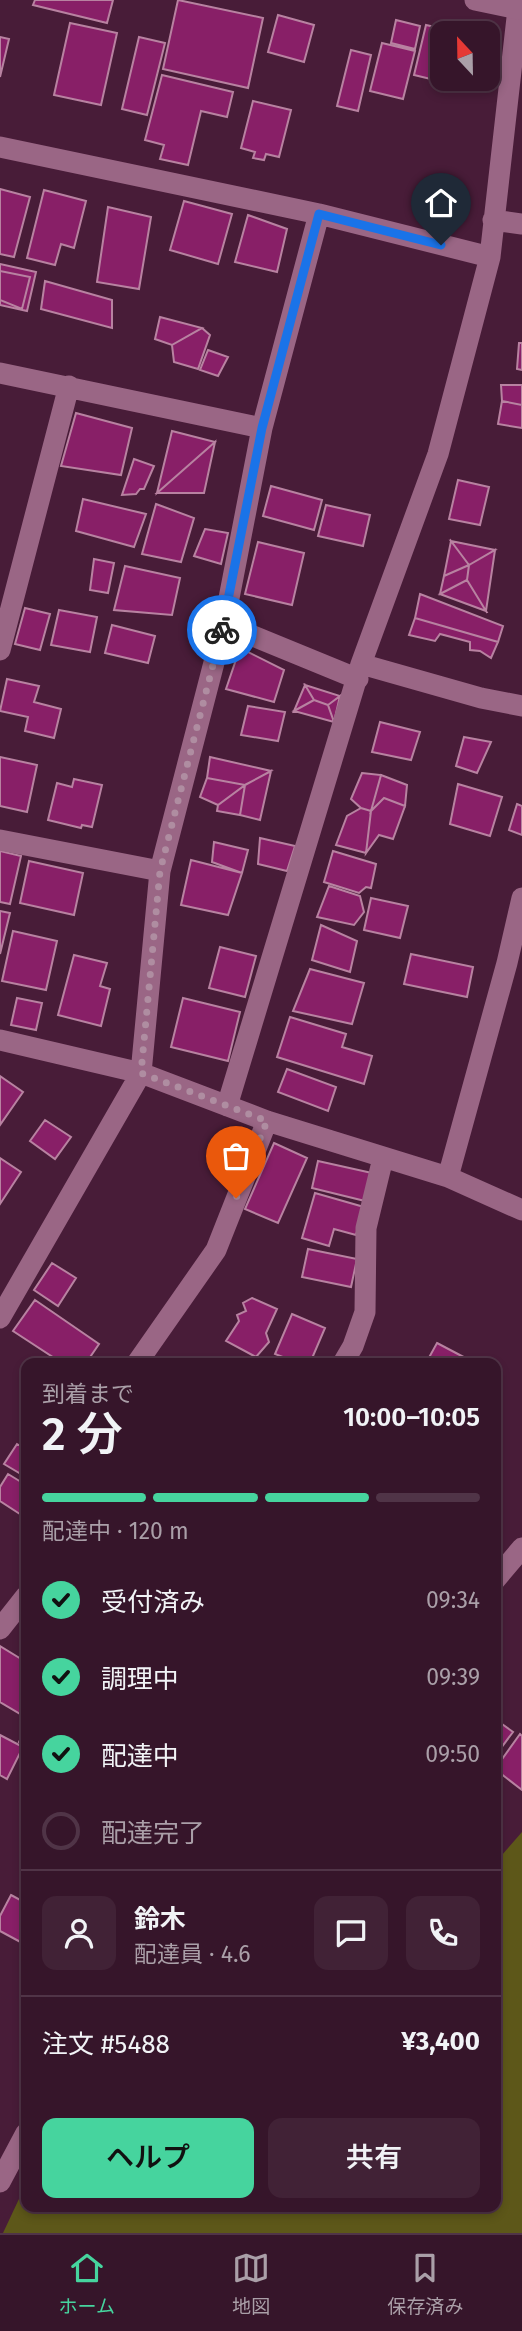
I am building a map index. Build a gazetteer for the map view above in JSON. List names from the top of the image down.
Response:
{
  "north": "top",
  "page": {
    "heading": ["2 分", "到着まで", "10:00–10:05"],
    "panel": [
      "鈴木",
      "配達員 · 4.6",
      "注文 #5488",
      "¥3,400"
    ],
    "bar": "配達中 · 120 m",
    "list": [
      ["受付済み", "09:34"],
      ["調理中", "09:39"],
      ["配達中", "09:50"],
      "配達完了"
    ],
    "buttons": ["ヘルプ", "共有"],
    "tabs": ["ホーム", "地図", "保存済み"]
  }
}
